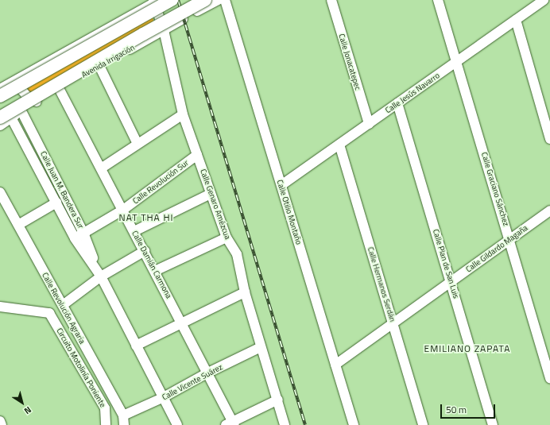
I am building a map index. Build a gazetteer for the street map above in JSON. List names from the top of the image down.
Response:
{
  "streets": {
    "main road": ["Avenida Irrigación"],
    "street": [
      "Calle Jonacatepec",
      "Calle Jesús Navarro",
      "Calle Revolución Sur",
      "Calle Graciano Sánchez",
      "Calle Juan M. Bandera Sur",
      "Calle Genaro Amézcua",
      "Calle Otilio Montaño",
      "Calle Gildardo Magaña",
      "Calle Plan de San Luis",
      "Calle Damián Carmona",
      "Calle Hermanos Serdán",
      "Calle Revolución Agraria",
      "Circuito Motolinía Poniente",
      "Calle Vicente Suárez"
    ]
  },
  "crossings": [
    ["Avenida Irrigación", "Calle Juan M. Bandera Sur"],
    ["Avenida Irrigación", "Calle Genaro Amézcua"],
    ["Avenida Irrigación", "Calle Damián Carmona"],
    ["Calle Jonacatepec", "Calle Jesús Navarro"],
    ["Calle Jesús Navarro", "Calle Graciano Sánchez"],
    ["Calle Jesús Navarro", "Calle Otilio Montaño"],
    ["Calle Jesús Navarro", "Calle Plan de San Luis"],
    ["Calle Jesús Navarro", "Calle Hermanos Serdán"],
    ["Calle Revolución Sur", "Calle Juan M. Bandera Sur"],
    ["Calle Revolución Sur", "Calle Genaro Amézcua"],
    ["Calle Revolución Sur", "Calle Damián Carmona"],
    ["Calle Graciano Sánchez", "Calle Gildardo Magaña"],
    ["Calle Juan M. Bandera Sur", "Calle Vicente Suárez"],
    ["Calle Genaro Amézcua", "Calle Vicente Suárez"],
    ["Calle Otilio Montaño", "Calle Gildardo Magaña"],
    ["Calle Gildardo Magaña", "Calle Plan de San Luis"],
    ["Calle Gildardo Magaña", "Calle Hermanos Serdán"],
    ["Calle Damián Carmona", "Calle Vicente Suárez"],
    ["Calle Revolución Agraria", "Calle Vicente Suárez"]
  ],
  "districts": ["NAT THA HI", "EMILIANO ZAPATA"],
  "scale_bar": "50 m",
  "north": "bottom right"
}
